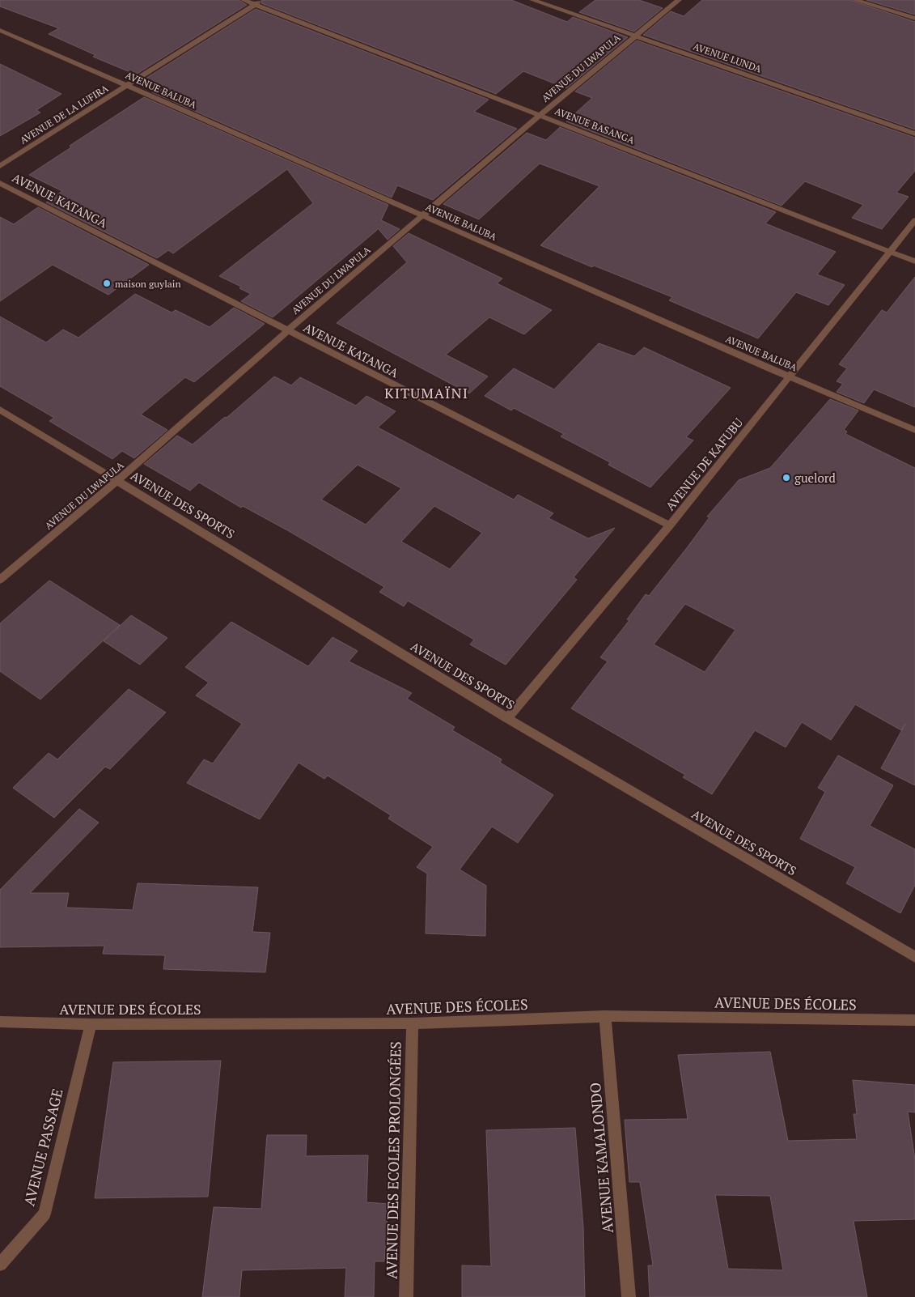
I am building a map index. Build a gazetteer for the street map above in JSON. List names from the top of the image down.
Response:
{
  "streets": {
    "street": [
      "AVENUE LUNDA",
      "AVENUE DU LWAPULA",
      "AVENUE BALUBA",
      "AVENUE DE LA LUFIRA",
      "AVENUE BASANGA",
      "AVENUE KATANGA",
      "AVENUE DE KAFUBU",
      "AVENUE DES SPORTS",
      "AVENUE DES ÉCOLES",
      "AVENUE PASSAGE",
      "AVENUE KAMALONDO",
      "AVENUE DES ECOLES PROLONGÉES"
    ]
  },
  "crossings": [
    ["AVENUE LUNDA", "AVENUE DU LWAPULA"],
    ["AVENUE DU LWAPULA", "AVENUE BALUBA"],
    ["AVENUE DU LWAPULA", "AVENUE BASANGA"],
    ["AVENUE DU LWAPULA", "AVENUE KATANGA"],
    ["AVENUE DU LWAPULA", "AVENUE DES SPORTS"],
    ["AVENUE BALUBA", "AVENUE DE LA LUFIRA"],
    ["AVENUE BALUBA", "AVENUE DE KAFUBU"],
    ["AVENUE DE LA LUFIRA", "AVENUE BASANGA"],
    ["AVENUE BASANGA", "AVENUE DE KAFUBU"],
    ["AVENUE KATANGA", "AVENUE DE KAFUBU"],
    ["AVENUE DE KAFUBU", "AVENUE DES SPORTS"],
    ["AVENUE DES ÉCOLES", "AVENUE PASSAGE"],
    ["AVENUE DES ÉCOLES", "AVENUE KAMALONDO"],
    ["AVENUE DES ÉCOLES", "AVENUE DES ECOLES PROLONGÉES"]
  ],
  "districts": ["KITUMAÏNI"],
  "places": ["maison guylain", "guelord"]
}
